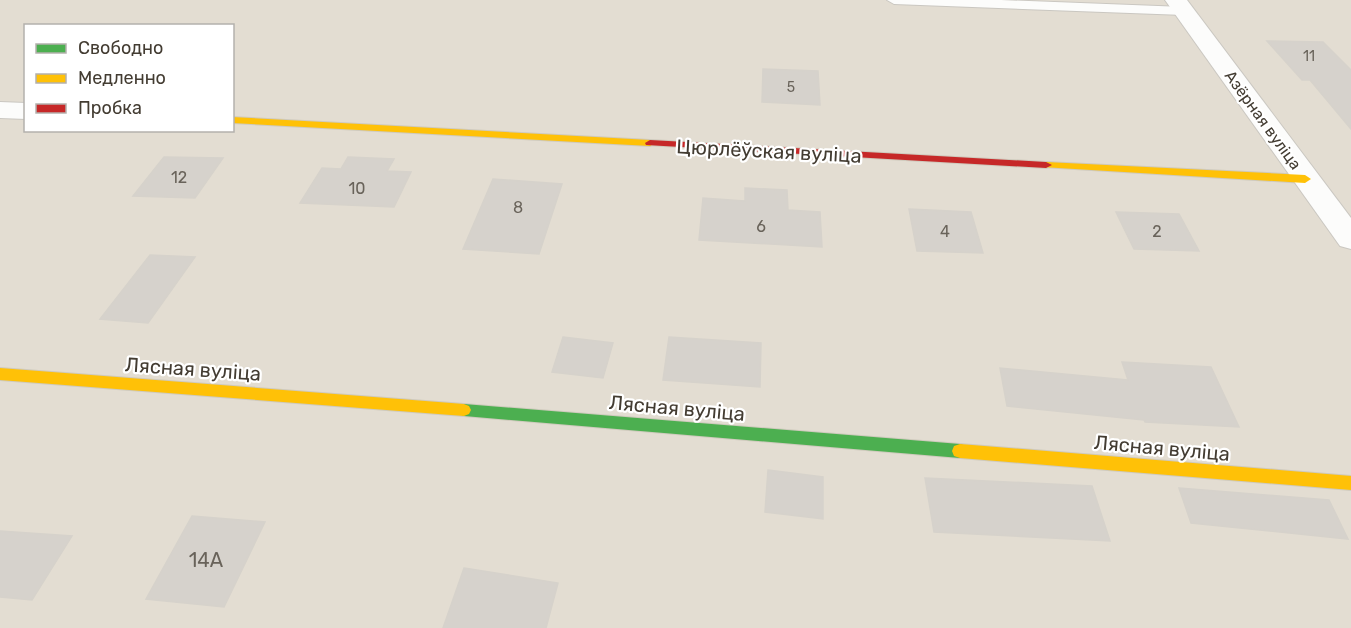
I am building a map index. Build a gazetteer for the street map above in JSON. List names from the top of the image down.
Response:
{
  "streets": {
    "street": ["Азёрная вуліца", "Цюрлёўская вуліца", "Лясная вуліца"]
  },
  "crossings": [
    ["Азёрная вуліца", "Цюрлёўская вуліца"]
  ],
  "house_numbers": [
    "11",
    "5",
    "12",
    "10",
    "8",
    "6",
    "4",
    "2",
    "14А"
  ],
  "legend": ["Свободно", "Медленно", "Пробка"]
}
